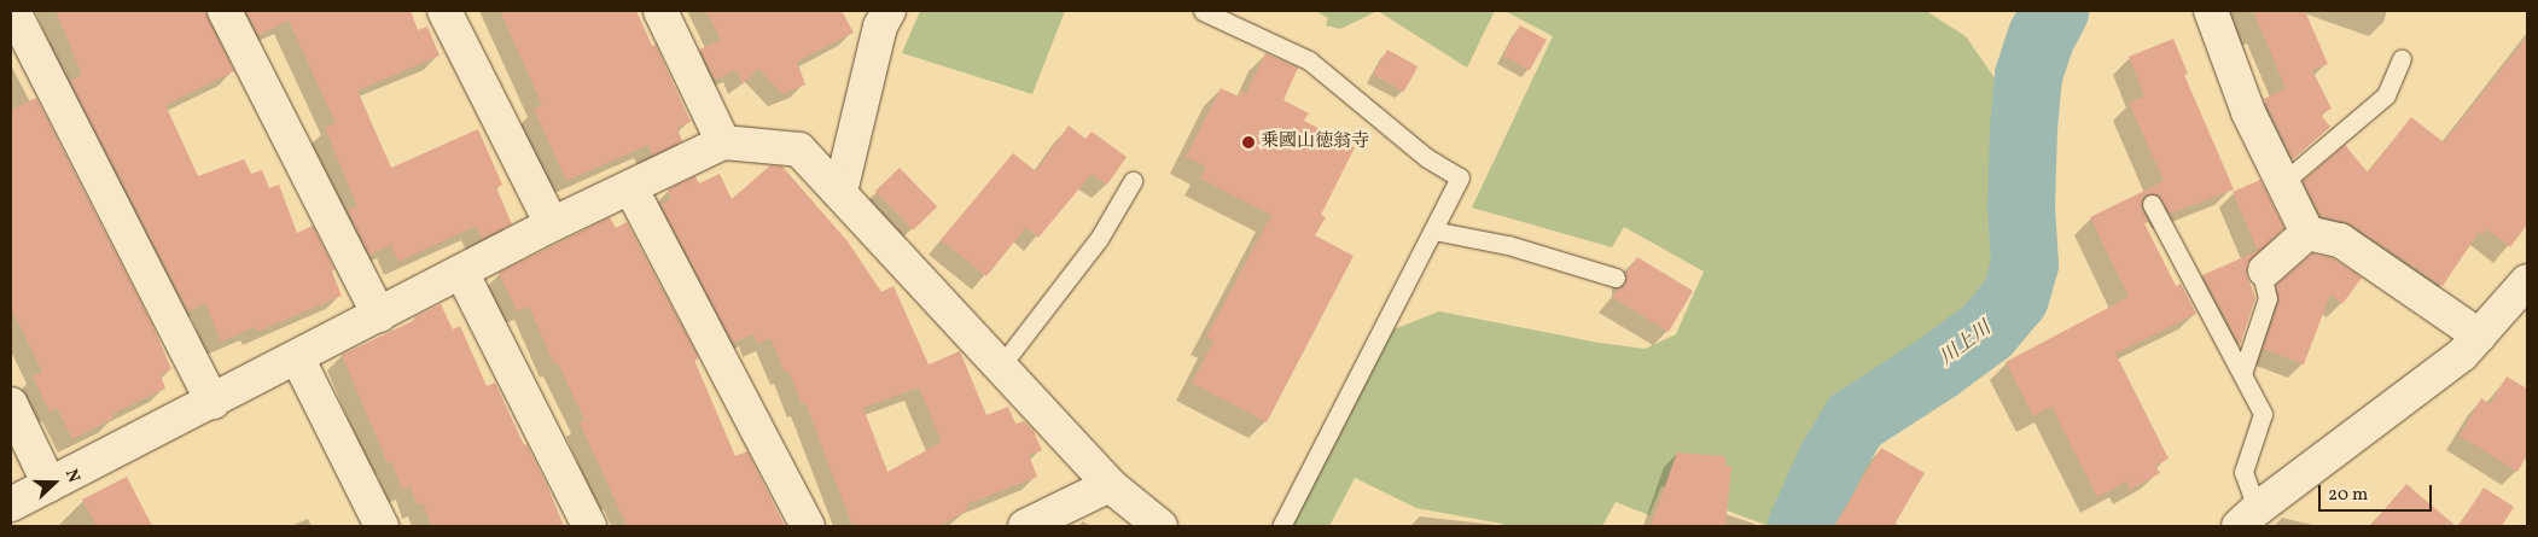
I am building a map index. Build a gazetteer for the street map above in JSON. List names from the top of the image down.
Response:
{
  "water": ["川上川"],
  "places": ["乗國山徳翁寺"],
  "scale_bar": "20 m",
  "north": "right"
}
